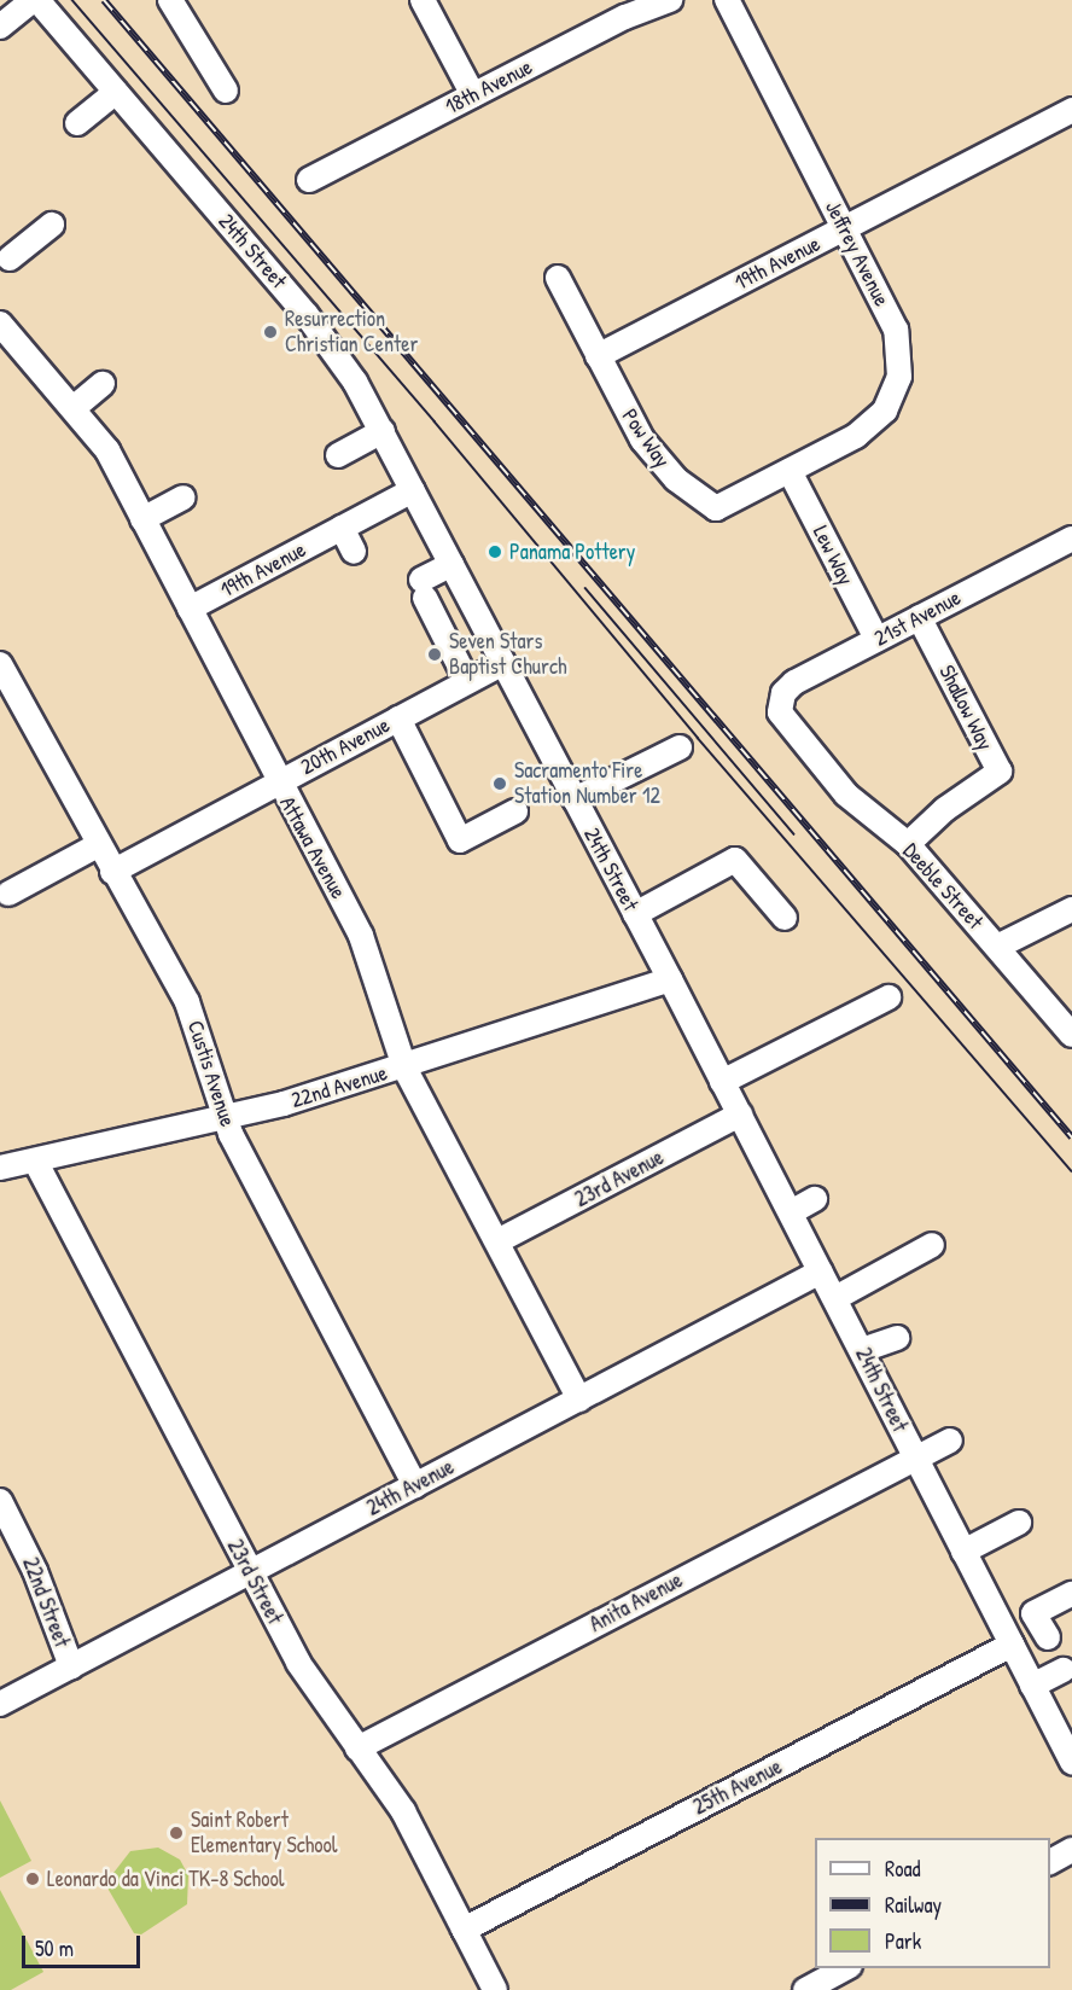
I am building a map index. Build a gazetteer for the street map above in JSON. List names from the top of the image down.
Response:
{
  "streets": {
    "street": [
      "18th Avenue",
      "24th Street",
      "Jeffrey Avenue",
      "19th Avenue",
      "Pow Way",
      "Lew Way",
      "21st Avenue",
      "Shallow Way",
      "20th Avenue",
      "Attawa Avenue",
      "Deeble Street",
      "Custis Avenue",
      "22nd Avenue",
      "23rd Avenue",
      "24th Avenue",
      "23rd Street",
      "22nd Street",
      "Anita Avenue",
      "25th Avenue"
    ]
  },
  "crossings": [
    ["24th Street", "19th Avenue"],
    ["24th Street", "20th Avenue"],
    ["24th Street", "22nd Avenue"],
    ["24th Street", "23rd Avenue"],
    ["24th Street", "24th Avenue"],
    ["24th Street", "Anita Avenue"],
    ["24th Street", "25th Avenue"],
    ["Jeffrey Avenue", "19th Avenue"],
    ["Jeffrey Avenue", "Pow Way"],
    ["Jeffrey Avenue", "Lew Way"],
    ["19th Avenue", "Pow Way"],
    ["19th Avenue", "Attawa Avenue"],
    ["Pow Way", "Lew Way"],
    ["Lew Way", "21st Avenue"],
    ["21st Avenue", "Shallow Way"],
    ["21st Avenue", "Deeble Street"],
    ["Shallow Way", "Deeble Street"],
    ["20th Avenue", "Attawa Avenue"],
    ["20th Avenue", "Custis Avenue"],
    ["Attawa Avenue", "22nd Avenue"],
    ["Attawa Avenue", "23rd Avenue"],
    ["Attawa Avenue", "24th Avenue"],
    ["Custis Avenue", "22nd Avenue"],
    ["Custis Avenue", "24th Avenue"],
    ["22nd Avenue", "23rd Street"],
    ["24th Avenue", "23rd Street"],
    ["24th Avenue", "22nd Street"],
    ["23rd Street", "Anita Avenue"],
    ["23rd Street", "25th Avenue"]
  ],
  "places": [
    "Resurrection Christian Center",
    "Panama Pottery",
    "Seven Stars Baptist Church",
    "Sacramento Fire Station Number 12",
    "Saint Robert Elementary School",
    "Leonardo da Vinci TK-8 School"
  ],
  "legend": ["Road", "Railway", "Park"],
  "scale_bar": "50 m"
}
